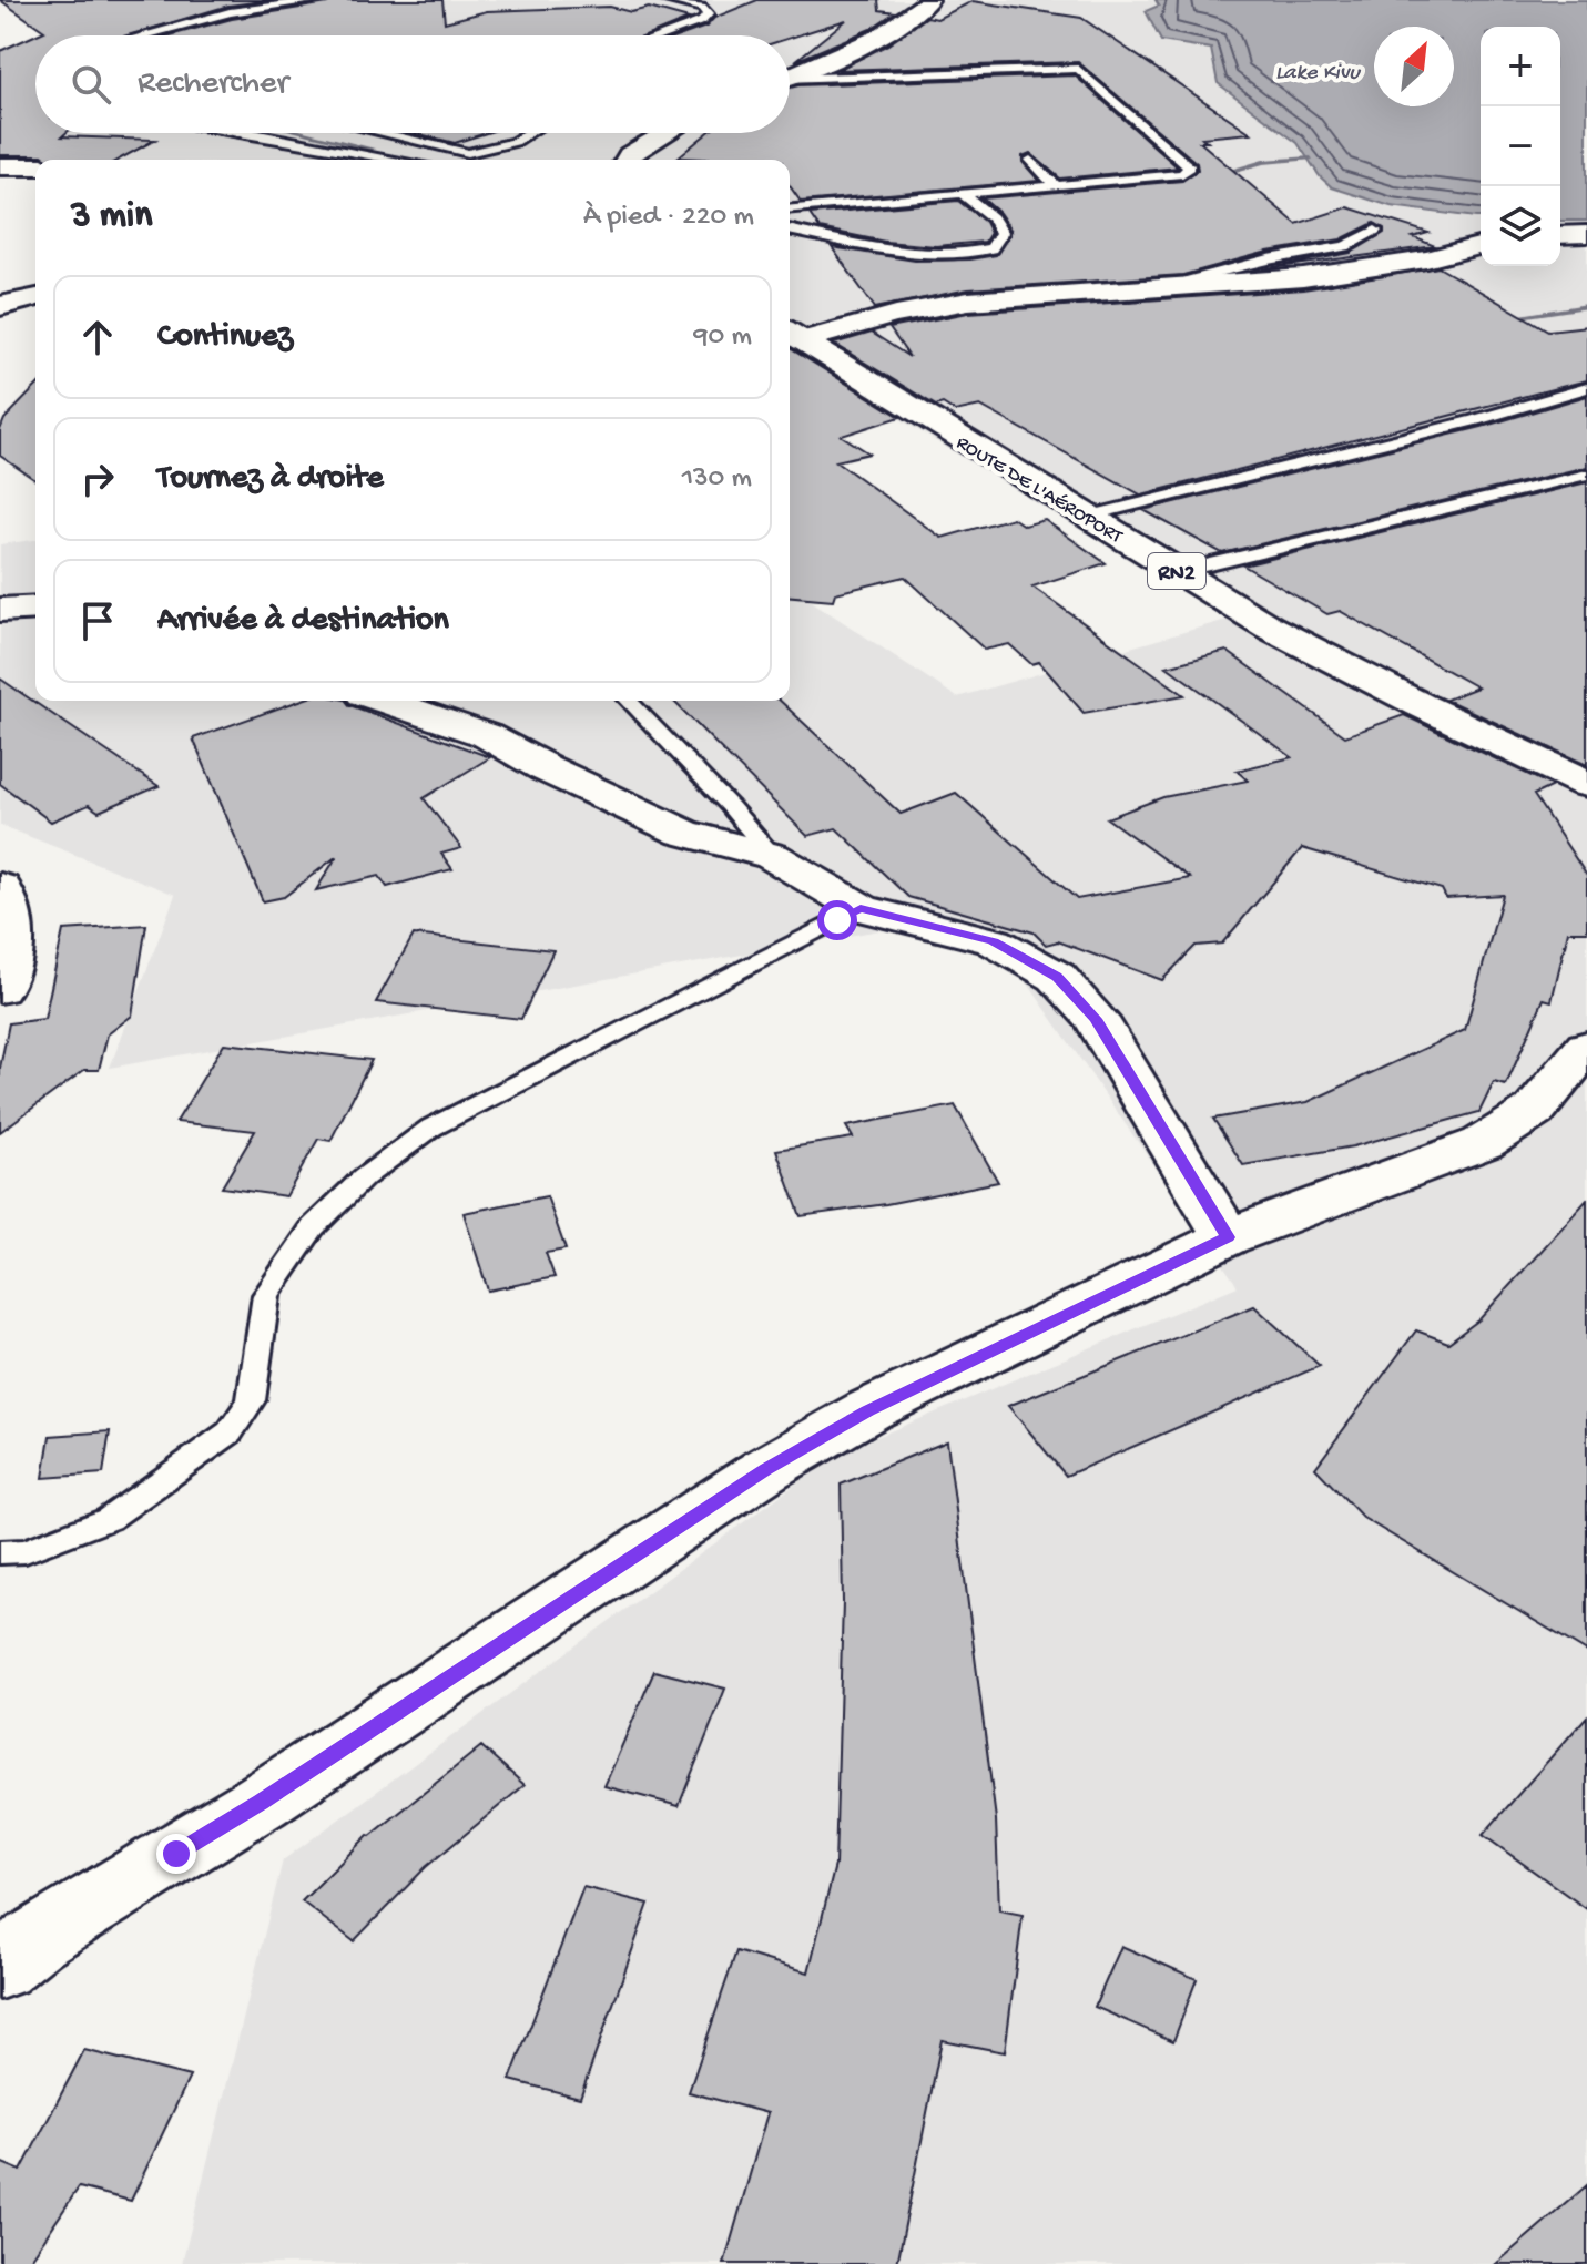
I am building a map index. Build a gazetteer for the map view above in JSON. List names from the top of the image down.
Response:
{
  "streets": {
    "main road": ["ROUTE DE L'AÉROPORT", "RN2"]
  },
  "water": ["Lake Kivu"],
  "north": "top right",
  "page": {
    "map_buttons": ["+", "−"],
    "search": "Rechercher",
    "heading": ["3 min", "À pied · 220 m"],
    "list": [
      ["Continuez", "90 m"],
      ["Tournez à droite", "130 m"],
      "Arrivée à destination"
    ]
  }
}
